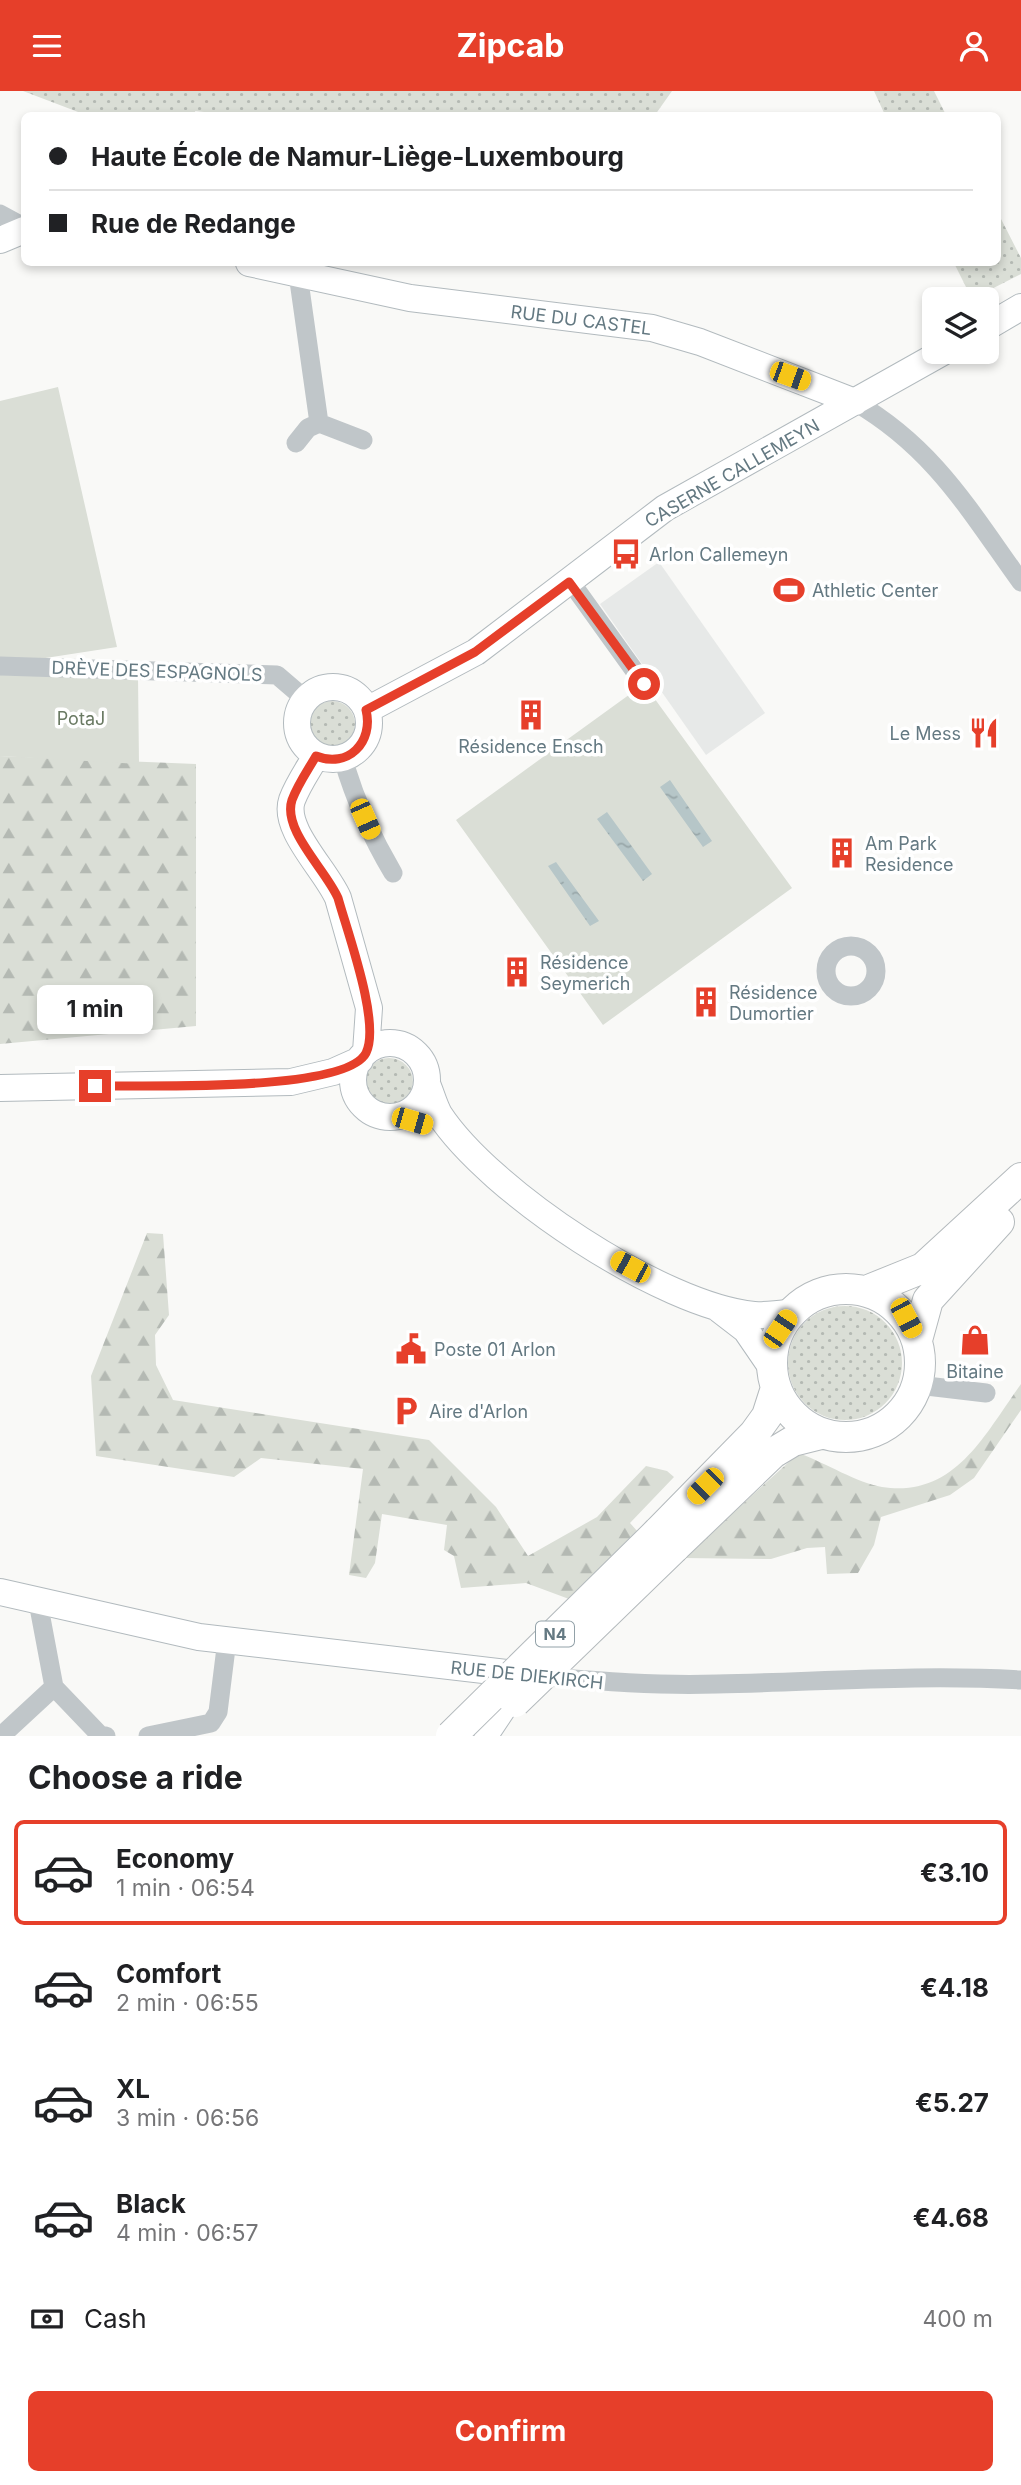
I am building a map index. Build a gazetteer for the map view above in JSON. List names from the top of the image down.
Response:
{
  "streets": {
    "main road": ["N4"],
    "street": [
      "RUE DU CASTEL",
      "CASERNE CALLEMEYN",
      "DRÈVE DES ESPAGNOLS",
      "RUE DE DIEKIRCH"
    ]
  },
  "crossings": [
    ["RUE DU CASTEL", "CASERNE CALLEMEYN"],
    ["CASERNE CALLEMEYN", "DRÈVE DES ESPAGNOLS"]
  ],
  "parks": ["PotaJ"],
  "places": {
    "bus stop": ["Arlon Callemeyn"],
    "sports": ["Athletic Center"],
    "building": [
      "Résidence Ensch",
      "Am Park Residence",
      "Résidence Seymerich",
      "Résidence Dumortier"
    ],
    "restaurant": ["Le Mess"],
    "shop": ["Bitaine"],
    "public building": ["Poste 01 Arlon"],
    "parking": ["Aire d'Arlon"]
  },
  "page": {
    "header": "Zipcab",
    "banner": ["Haute École de Namur-Liège-Luxembourg", "Rue de Redange"],
    "bubble": "1 min",
    "heading": "Choose a ride",
    "list": [
      {
        "name": "Economy",
        "note": "1 min · 06:54",
        "value": "€3.10"
      },
      {
        "name": "Comfort",
        "note": "2 min · 06:55",
        "value": "€4.18"
      },
      {
        "name": "XL",
        "note": "3 min · 06:56",
        "value": "€5.27"
      },
      {
        "name": "Black",
        "note": "4 min · 06:57",
        "value": "€4.68"
      }
    ],
    "pay": ["Cash", "400 m"],
    "buttons": "Confirm"
  }
}
